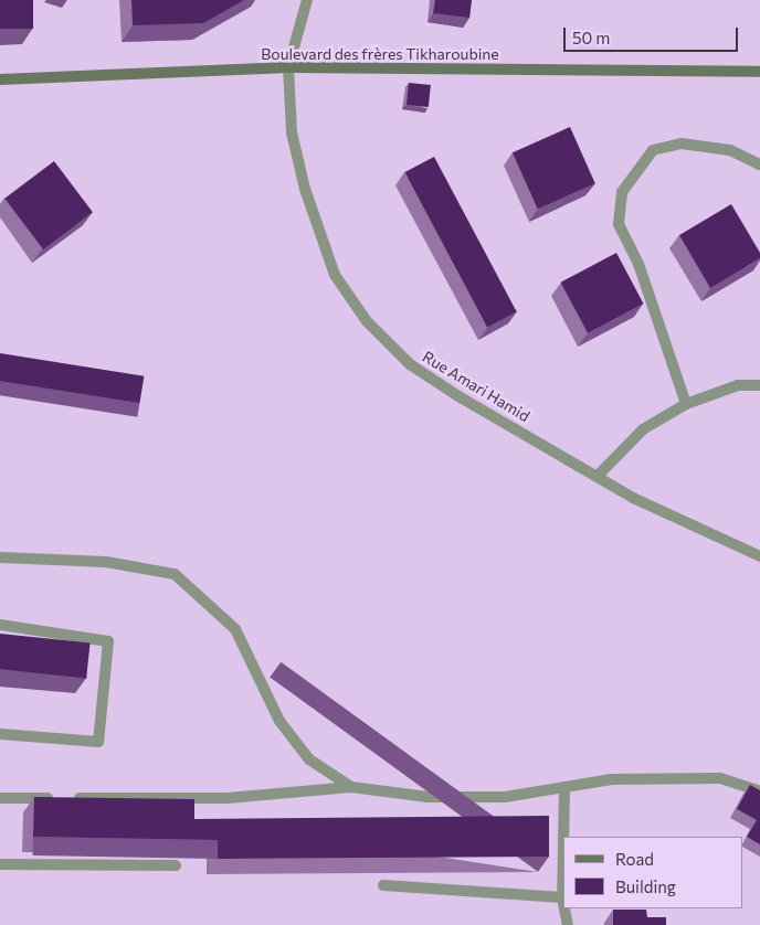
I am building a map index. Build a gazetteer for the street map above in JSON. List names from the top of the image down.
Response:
{
  "streets": {
    "street": ["Boulevard des frères Tikharoubine", "Rue Amari Hamid"]
  },
  "crossings": [
    ["Boulevard des frères Tikharoubine", "Rue Amari Hamid"]
  ],
  "legend": ["Road", "Building"],
  "scale_bar": "50 m"
}
